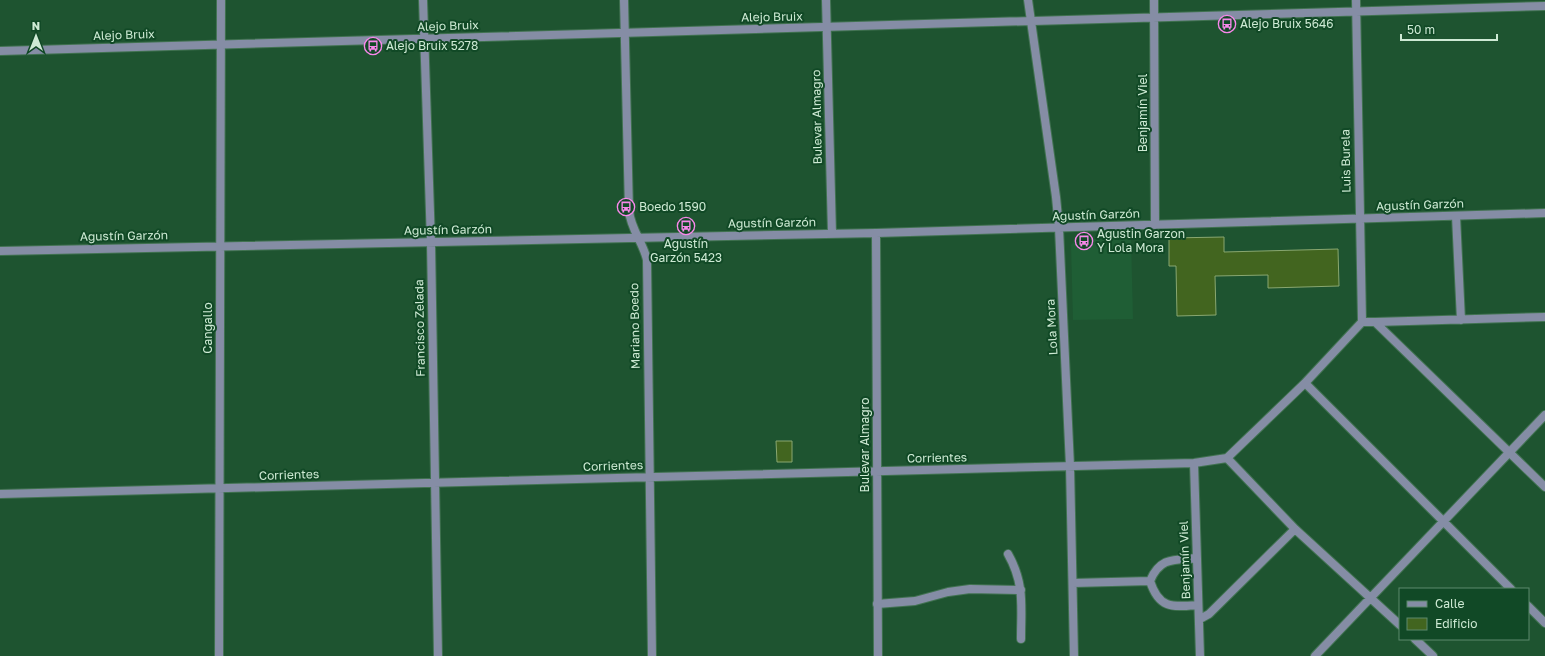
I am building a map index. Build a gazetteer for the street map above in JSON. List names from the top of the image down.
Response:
{
  "streets": {
    "street": [
      "Alejo Bruix",
      "Benjamín Viel",
      "Bulevar Almagro",
      "Luis Burela",
      "Agustín Garzón",
      "Mariano Boedo",
      "Lola Mora",
      "Cangallo",
      "Francisco Zelada",
      "Corrientes"
    ]
  },
  "crossings": [
    ["Alejo Bruix", "Benjamín Viel"],
    ["Alejo Bruix", "Bulevar Almagro"],
    ["Alejo Bruix", "Luis Burela"],
    ["Alejo Bruix", "Mariano Boedo"],
    ["Alejo Bruix", "Lola Mora"],
    ["Alejo Bruix", "Cangallo"],
    ["Alejo Bruix", "Francisco Zelada"],
    ["Benjamín Viel", "Agustín Garzón"],
    ["Benjamín Viel", "Corrientes"],
    ["Bulevar Almagro", "Agustín Garzón"],
    ["Bulevar Almagro", "Corrientes"],
    ["Luis Burela", "Agustín Garzón"],
    ["Agustín Garzón", "Mariano Boedo"],
    ["Agustín Garzón", "Lola Mora"],
    ["Agustín Garzón", "Cangallo"],
    ["Agustín Garzón", "Francisco Zelada"],
    ["Mariano Boedo", "Corrientes"],
    ["Lola Mora", "Corrientes"],
    ["Cangallo", "Corrientes"],
    ["Francisco Zelada", "Corrientes"]
  ],
  "places": {
    "bus stop": [
      "Alejo Bruix 5646",
      "Alejo Bruix 5278",
      "Boedo 1590",
      "Agustín Garzón 5423",
      "Agustin Garzon Y Lola Mora"
    ]
  },
  "legend": ["Calle", "Edificio"],
  "scale_bar": "50 m",
  "north": "top"
}
